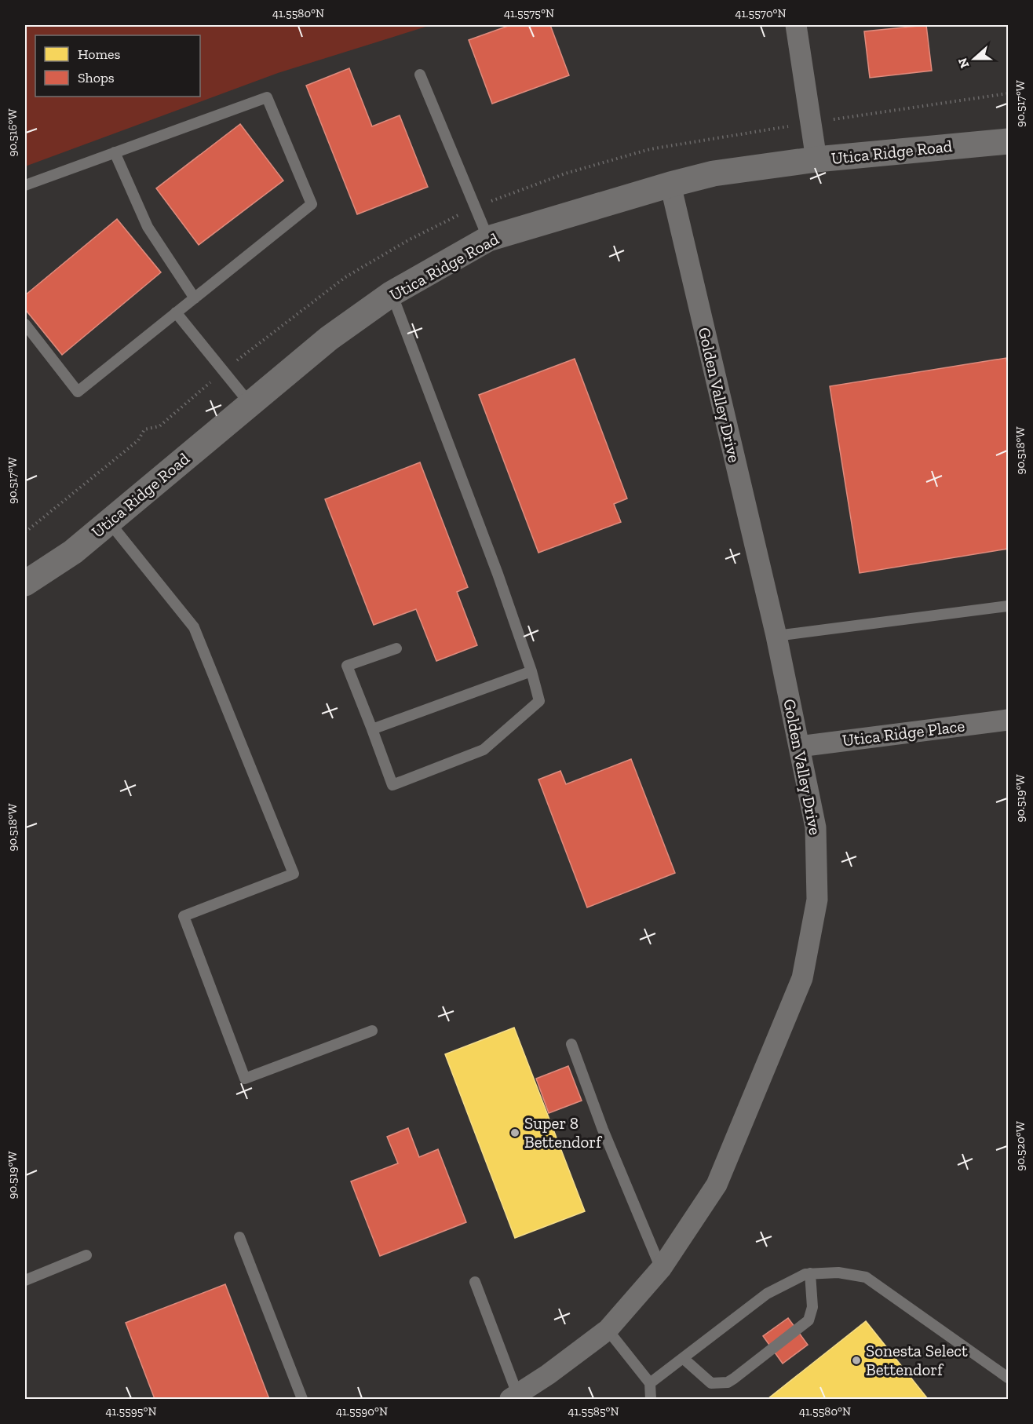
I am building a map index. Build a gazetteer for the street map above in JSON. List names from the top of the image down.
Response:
{
  "streets": {
    "main road": ["Utica Ridge Road"],
    "street": ["Golden Valley Drive", "Utica Ridge Place"]
  },
  "crossings": [
    ["Utica Ridge Road", "Golden Valley Drive"],
    ["Golden Valley Drive", "Utica Ridge Place"]
  ],
  "places": ["Super 8 Bettendorf", "Sonesta Select Bettendorf"],
  "legend": ["Homes", "Shops"],
  "north": "left",
  "coordinates": [
    "41.5580°N",
    "41.5575°N",
    "41.5570°N",
    "90.517°W",
    "90.516°W",
    "90.518°W",
    "90.519°W",
    "90.520°W",
    "41.5595°N",
    "41.5590°N",
    "41.5585°N"
  ]
}
